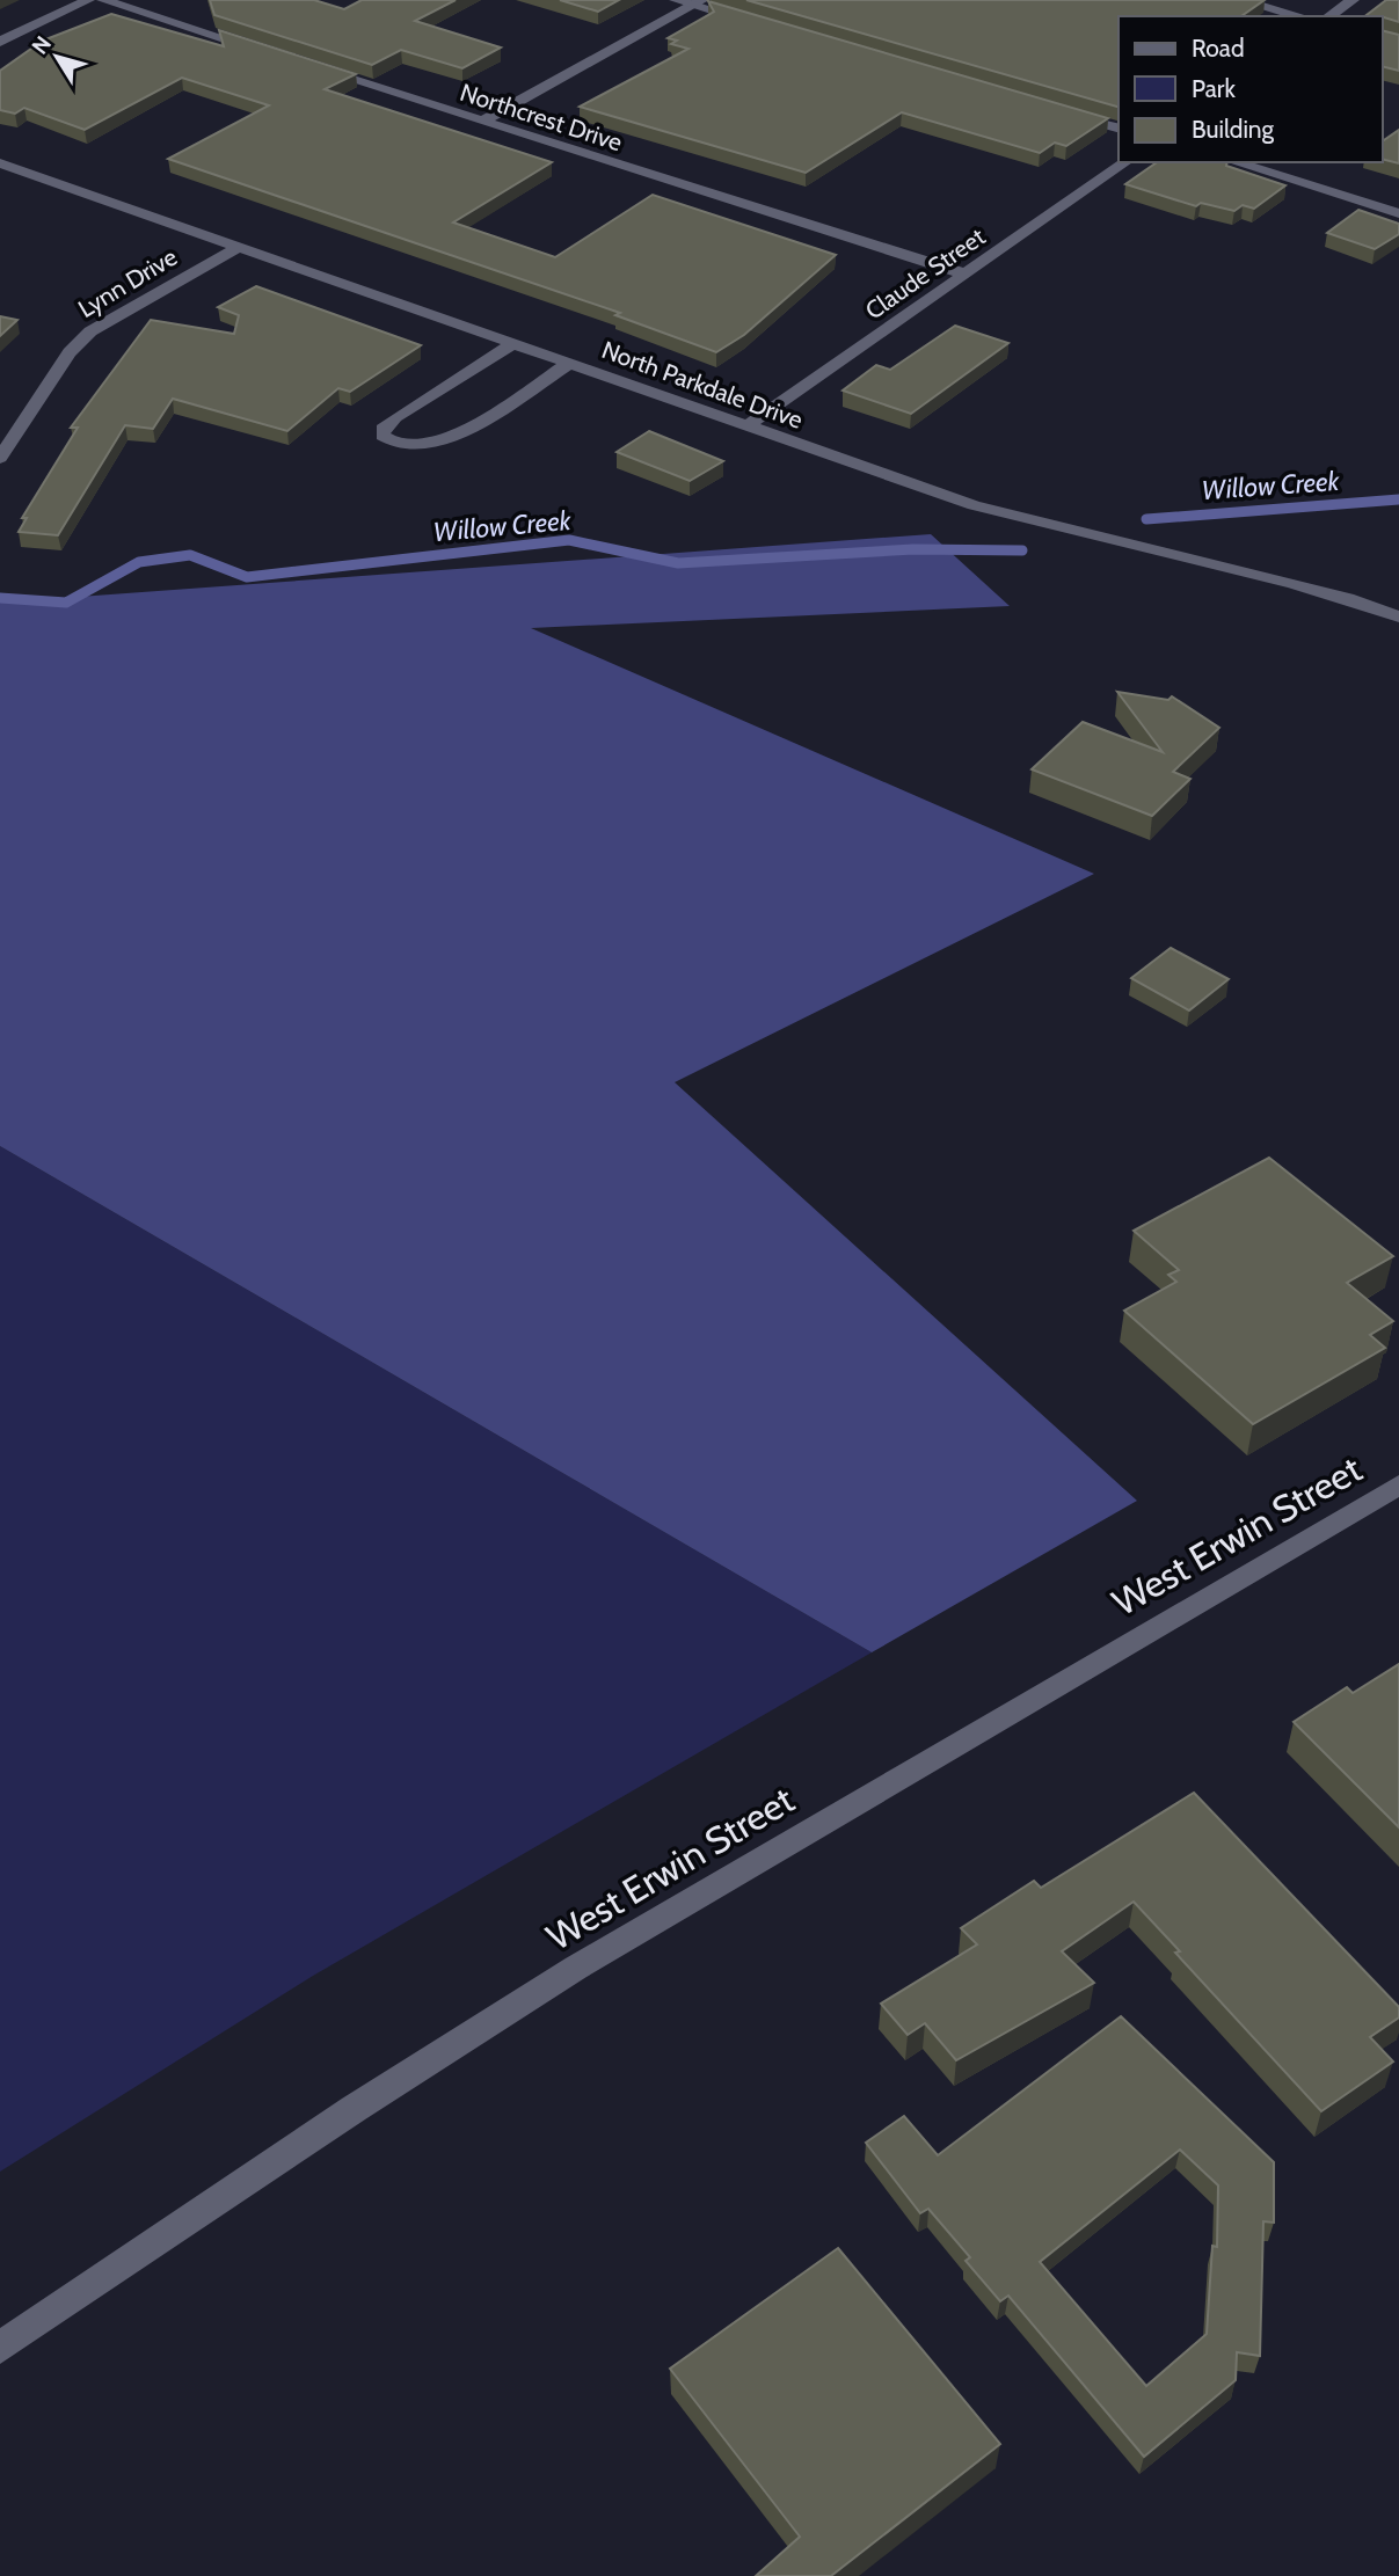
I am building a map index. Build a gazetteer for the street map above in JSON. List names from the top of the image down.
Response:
{
  "streets": {
    "street": [
      "Northcrest Drive",
      "Claude Street",
      "Lynn Drive",
      "North Parkdale Drive",
      "West Erwin Street"
    ]
  },
  "crossings": [
    ["Northcrest Drive", "Claude Street"],
    ["Claude Street", "North Parkdale Drive"],
    ["Lynn Drive", "North Parkdale Drive"]
  ],
  "water": ["Willow Creek"],
  "legend": ["Road", "Park", "Building"],
  "north": "top left"
}
